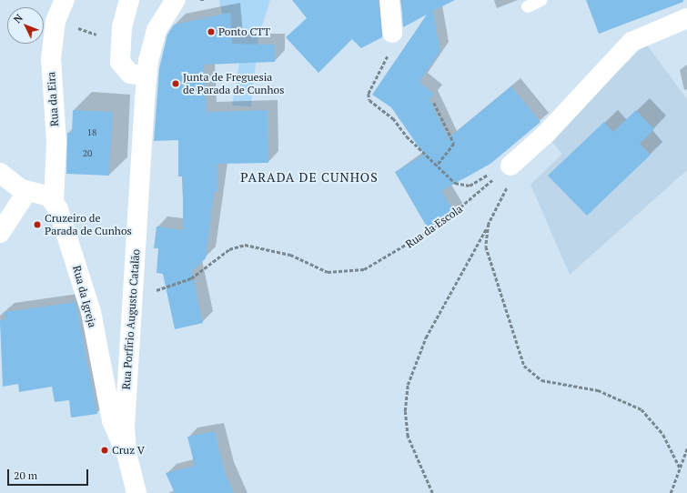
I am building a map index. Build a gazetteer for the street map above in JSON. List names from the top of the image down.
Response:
{
  "streets": {
    "street": ["Rua da Eira", "Rua da Igreja", "Rua Porfírio Augusto Catalão"],
    "path": ["Rua da Escola"]
  },
  "crossings": [
    ["Rua da Eira", "Rua da Igreja"],
    ["Rua da Escola", "Rua Porfírio Augusto Catalão"],
    ["Rua da Igreja", "Rua Porfírio Augusto Catalão"]
  ],
  "districts": ["PARADA DE CUNHOS"],
  "places": [
    "Ponto CTT",
    "Junta de Freguesia de Parada de Cunhos",
    "Cruzeiro de Parada de Cunhos",
    "Cruz V"
  ],
  "house_numbers": ["18", "20"],
  "scale_bar": "20 m",
  "north": "top left"
}
